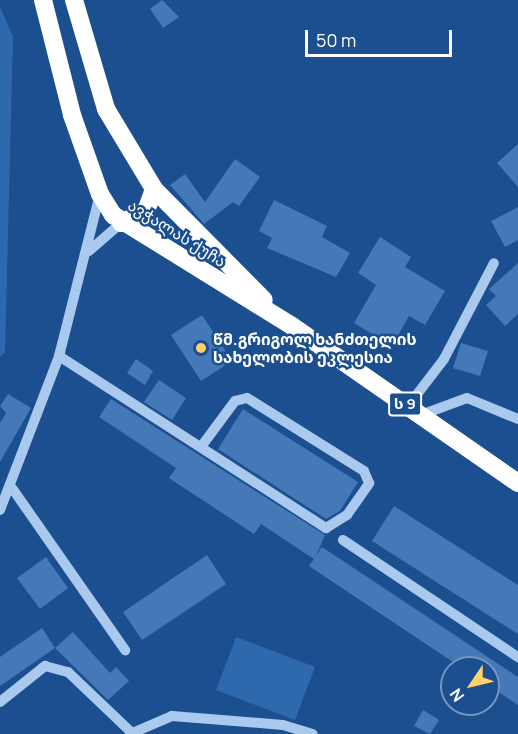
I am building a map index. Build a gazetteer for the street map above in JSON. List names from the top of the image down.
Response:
{
  "streets": {
    "highway": ["ავჭალას ქუჩა", "ს 9"]
  },
  "places": ["წმ.გრიგოლ ხანძთელის სახელობის ეკლესია"],
  "scale_bar": "50 m",
  "north": "bottom left"
}
